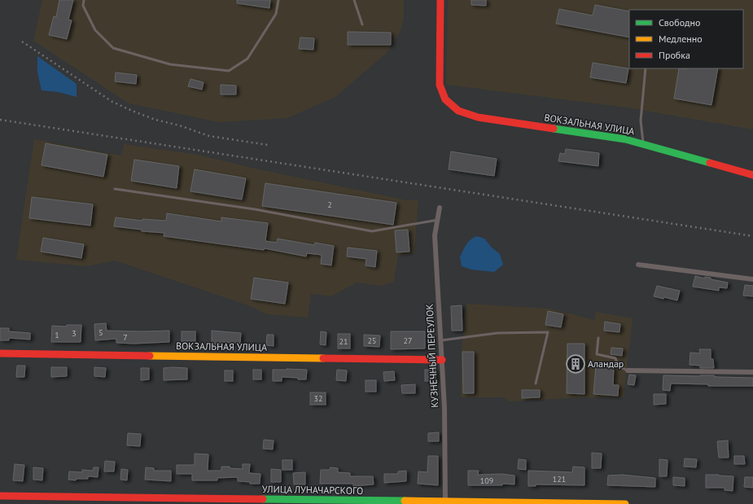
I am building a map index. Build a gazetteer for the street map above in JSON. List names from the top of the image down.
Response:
{
  "streets": {
    "street": ["ВОКЗАЛЬНАЯ УЛИЦА", "КУЗНЕЧНЫЙ ПЕРЕУЛОК", "УЛИЦА ЛУНАЧАРСКОГО"]
  },
  "crossings": [
    ["ВОКЗАЛЬНАЯ УЛИЦА", "КУЗНЕЧНЫЙ ПЕРЕУЛОК"],
    ["КУЗНЕЧНЫЙ ПЕРЕУЛОК", "УЛИЦА ЛУНАЧАРСКОГО"]
  ],
  "places": {
    "building": ["Аландар"]
  },
  "house_numbers": [
    "2",
    "5",
    "3",
    "1",
    "7",
    "25",
    "27",
    "21",
    "32",
    "121",
    "109"
  ],
  "legend": ["Свободно", "Медленно", "Пробка"]
}
